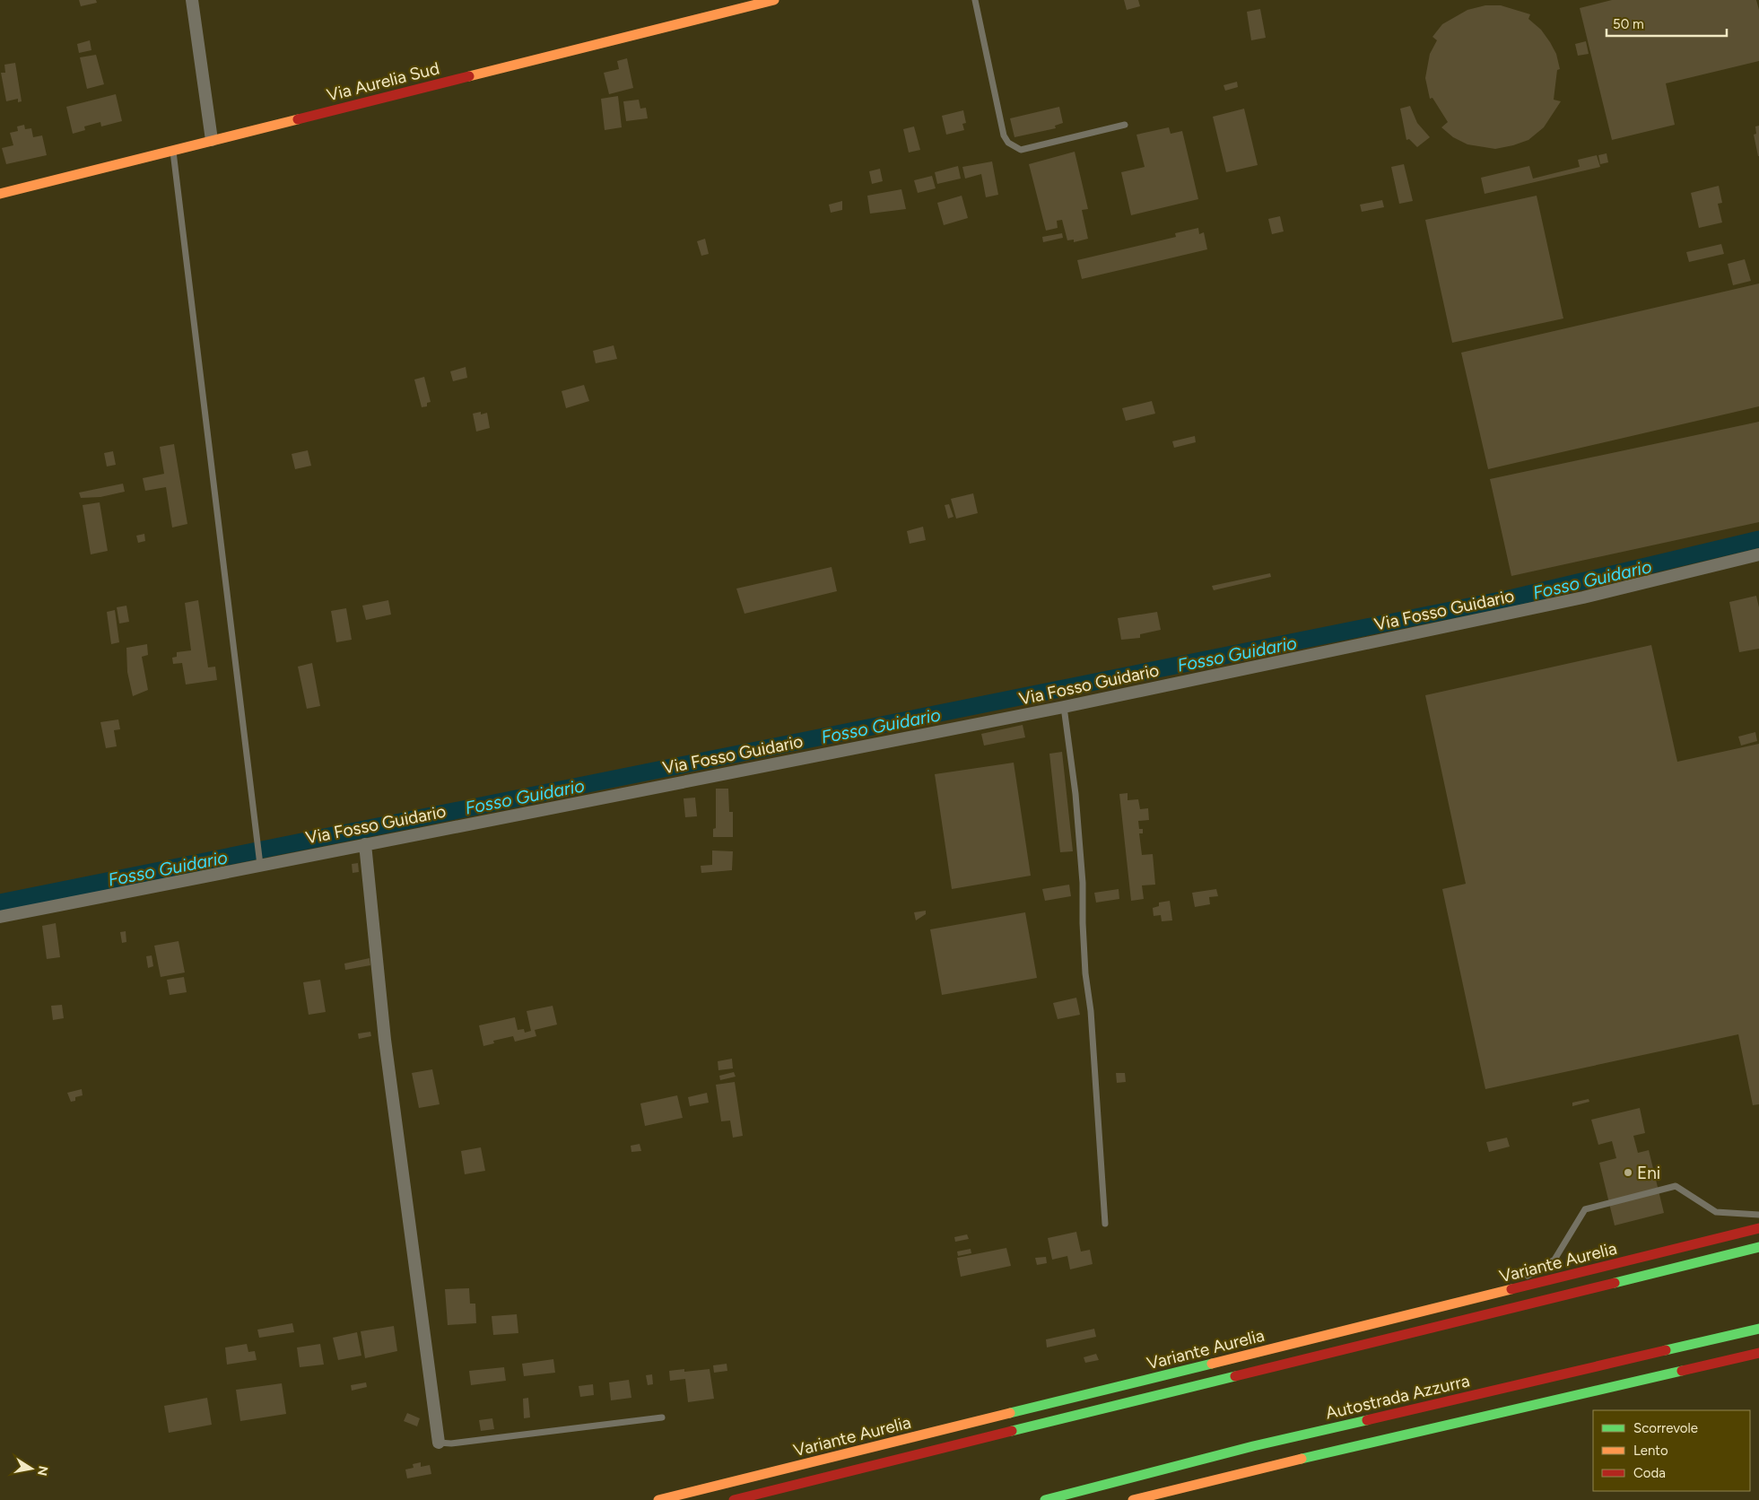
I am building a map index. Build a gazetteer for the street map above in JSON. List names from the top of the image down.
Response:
{
  "streets": {
    "main road": ["Via Aurelia Sud", "Variante Aurelia", "Autostrada Azzurra"],
    "street": ["Via Fosso Guidario"]
  },
  "water": ["Fosso Guidario"],
  "places": ["Eni"],
  "legend": ["Scorrevole", "Lento", "Coda"],
  "scale_bar": "50 m",
  "north": "right"
}
